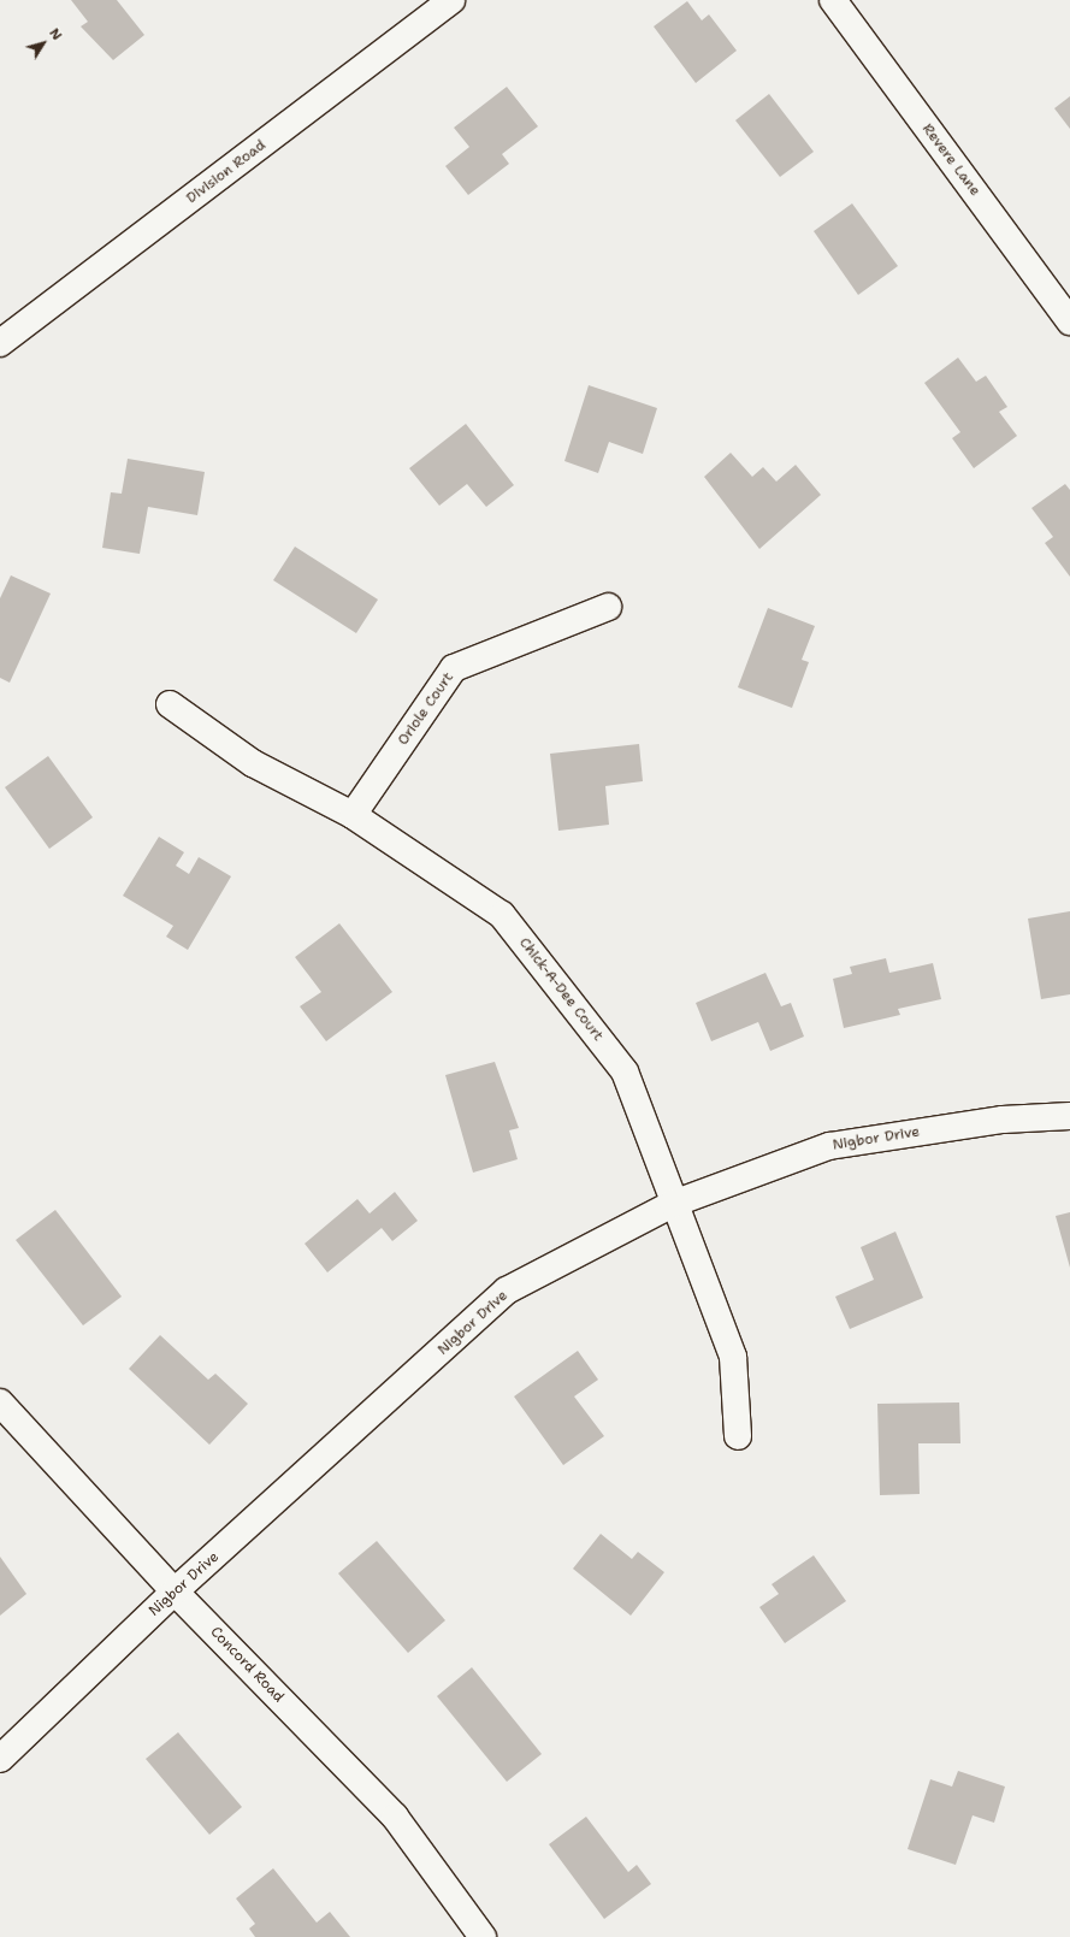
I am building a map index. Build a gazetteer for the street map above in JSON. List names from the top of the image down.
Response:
{
  "streets": {
    "street": [
      "Revere Lane",
      "Division Road",
      "Oriole Court",
      "Chick-A-Dee Court",
      "Nigbor Drive",
      "Concord Road"
    ]
  },
  "crossings": [
    ["Oriole Court", "Chick-A-Dee Court"],
    ["Chick-A-Dee Court", "Nigbor Drive"],
    ["Nigbor Drive", "Concord Road"]
  ],
  "north": "top right"
}
